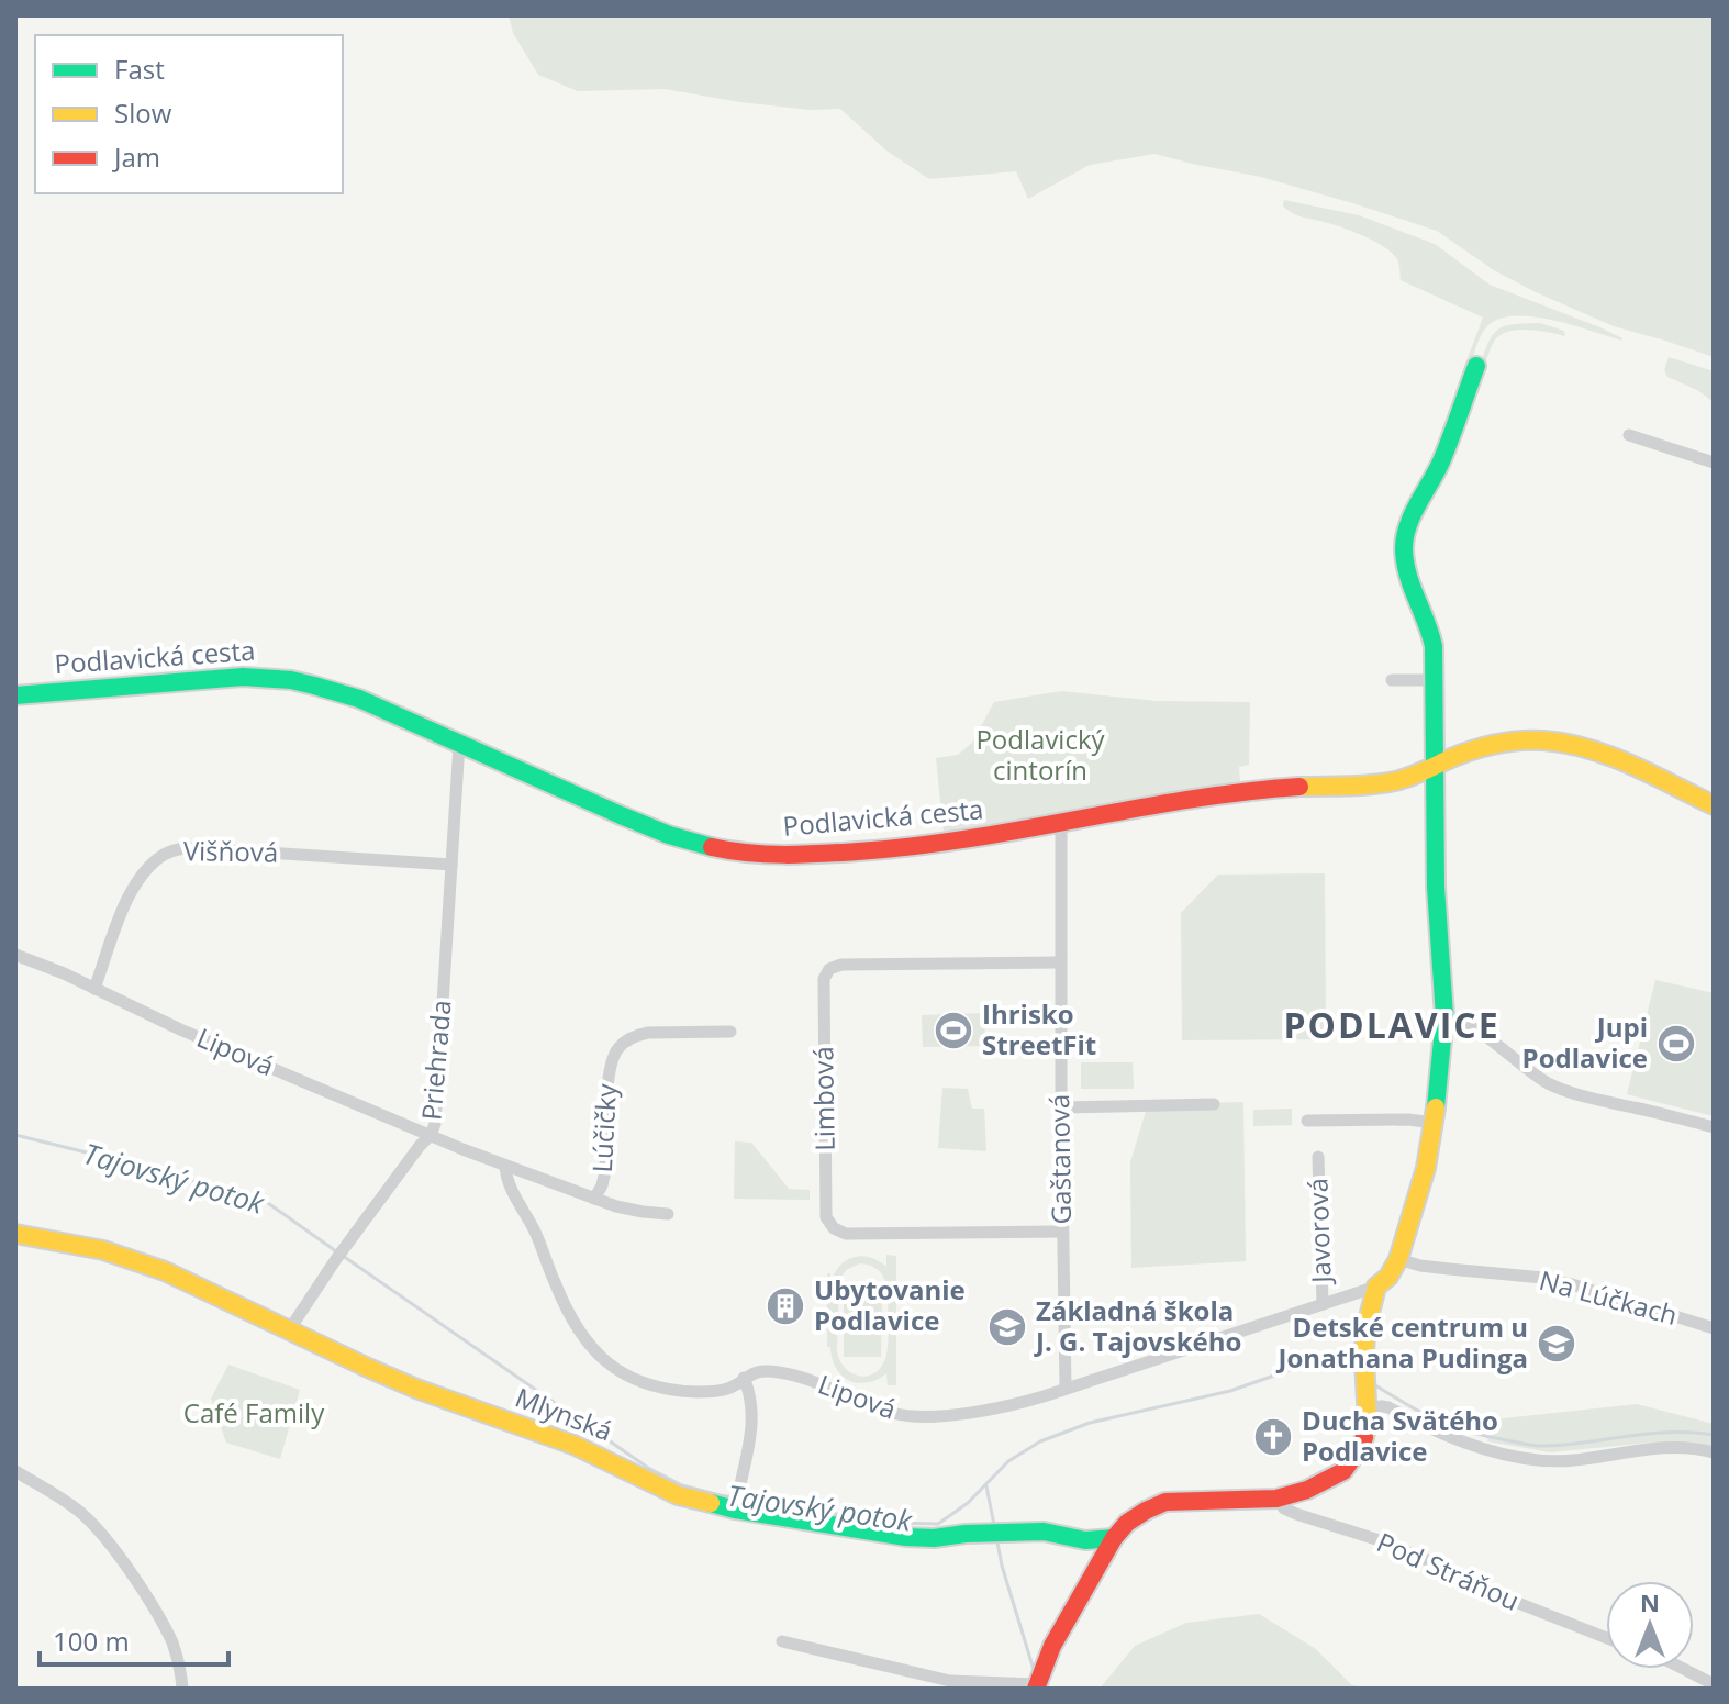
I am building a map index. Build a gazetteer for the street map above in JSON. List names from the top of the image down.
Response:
{
  "streets": {
    "street": [
      "Podlavická cesta",
      "Višňová",
      "Lipová",
      "Priehrada",
      "Limbová",
      "Lúčičky",
      "Gaštanová",
      "Javorová",
      "Na Lúčkach",
      "Mlynská",
      "Pod Stráňou"
    ]
  },
  "crossings": [
    ["Podlavická cesta", "Priehrada"],
    ["Podlavická cesta", "Gaštanová"],
    ["Višňová", "Lipová"],
    ["Višňová", "Priehrada"],
    ["Lipová", "Priehrada"],
    ["Lipová", "Lúčičky"],
    ["Lipová", "Gaštanová"],
    ["Lipová", "Javorová"],
    ["Priehrada", "Mlynská"],
    ["Limbová", "Gaštanová"]
  ],
  "districts": ["PODLAVICE"],
  "water": ["Tajovský potok"],
  "parks": ["Podlavický cintorín", "Café Family"],
  "places": {
    "sports": ["Ihrisko StreetFit", "Jupi Podlavice"],
    "building": ["Ubytovanie Podlavice"],
    "school or university": ["Základná škola J. G. Tajovského", "Detské centrum u Jonathana Pudinga"],
    "church": ["Ducha Svätého Podlavice"]
  },
  "legend": ["Fast", "Slow", "Jam"],
  "scale_bar": "100 m",
  "north": "top"
}
